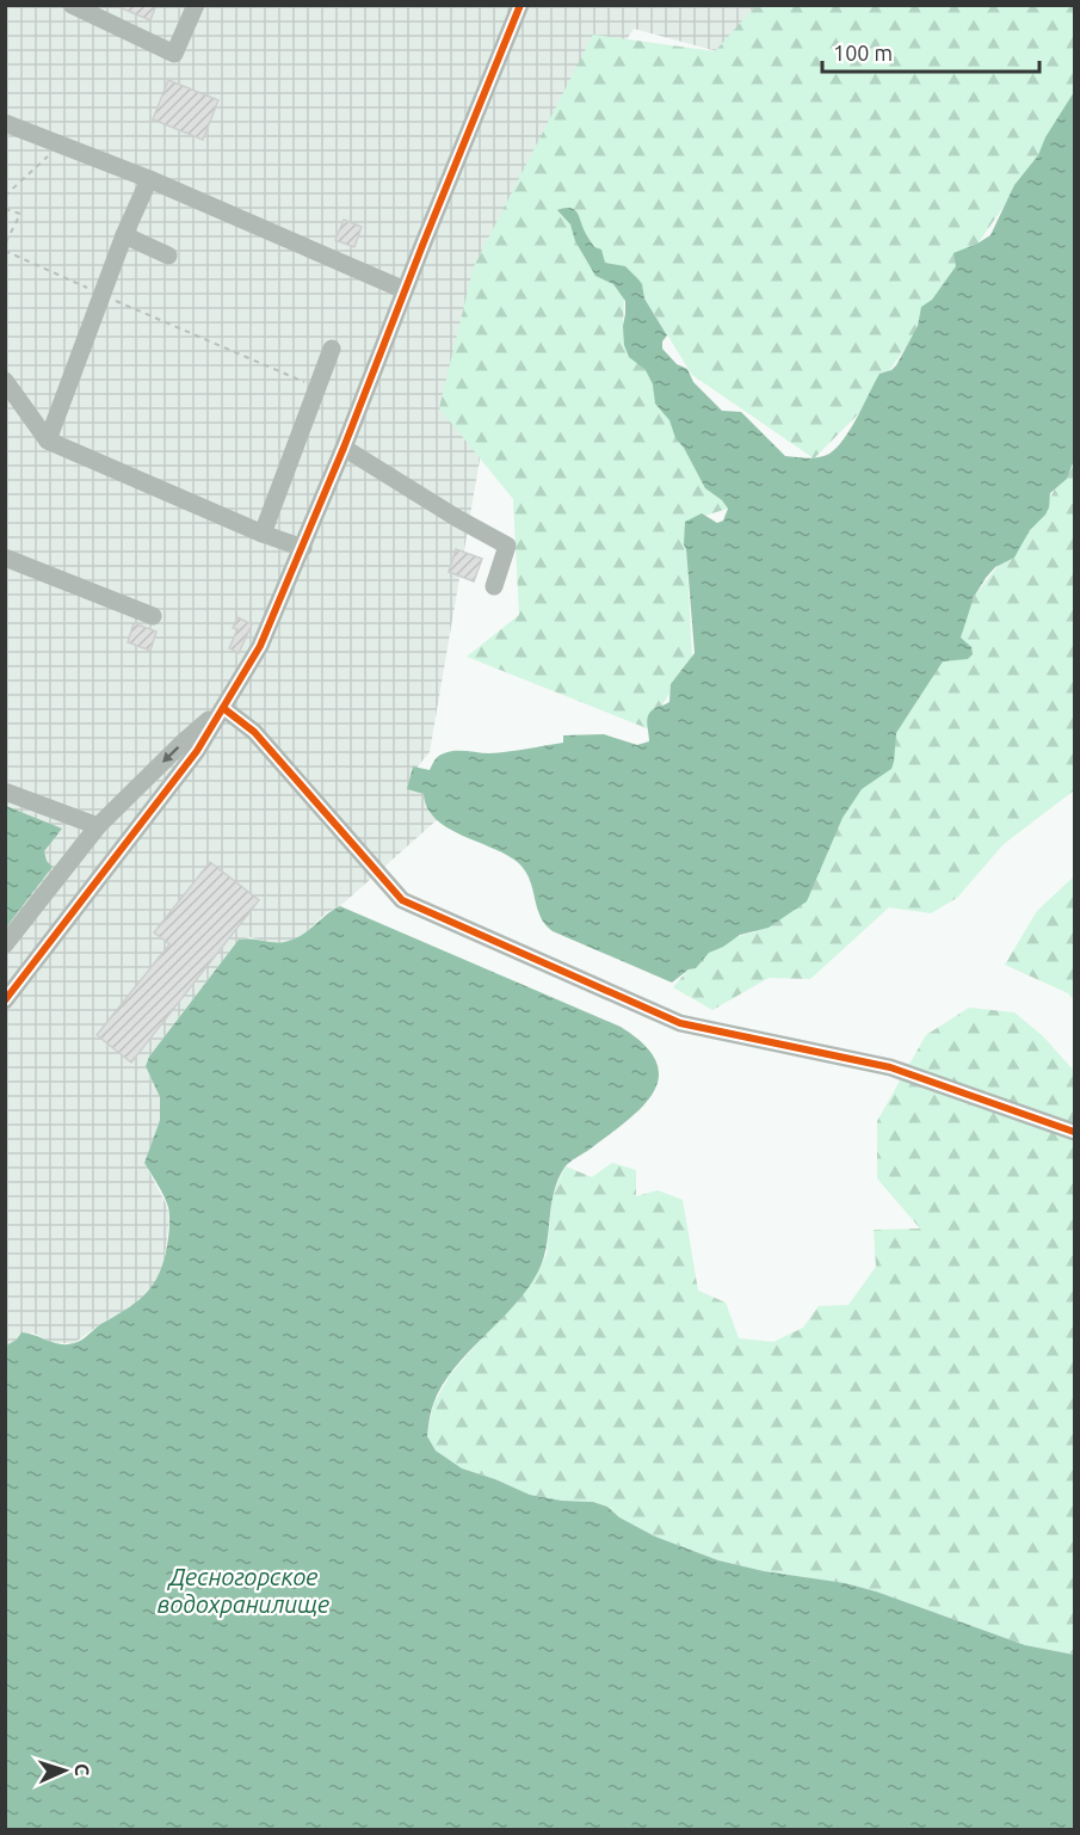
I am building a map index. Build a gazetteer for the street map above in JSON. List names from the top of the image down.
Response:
{
  "water": ["Десногорское водохранилище"],
  "scale_bar": "100 m",
  "north": "right"
}
